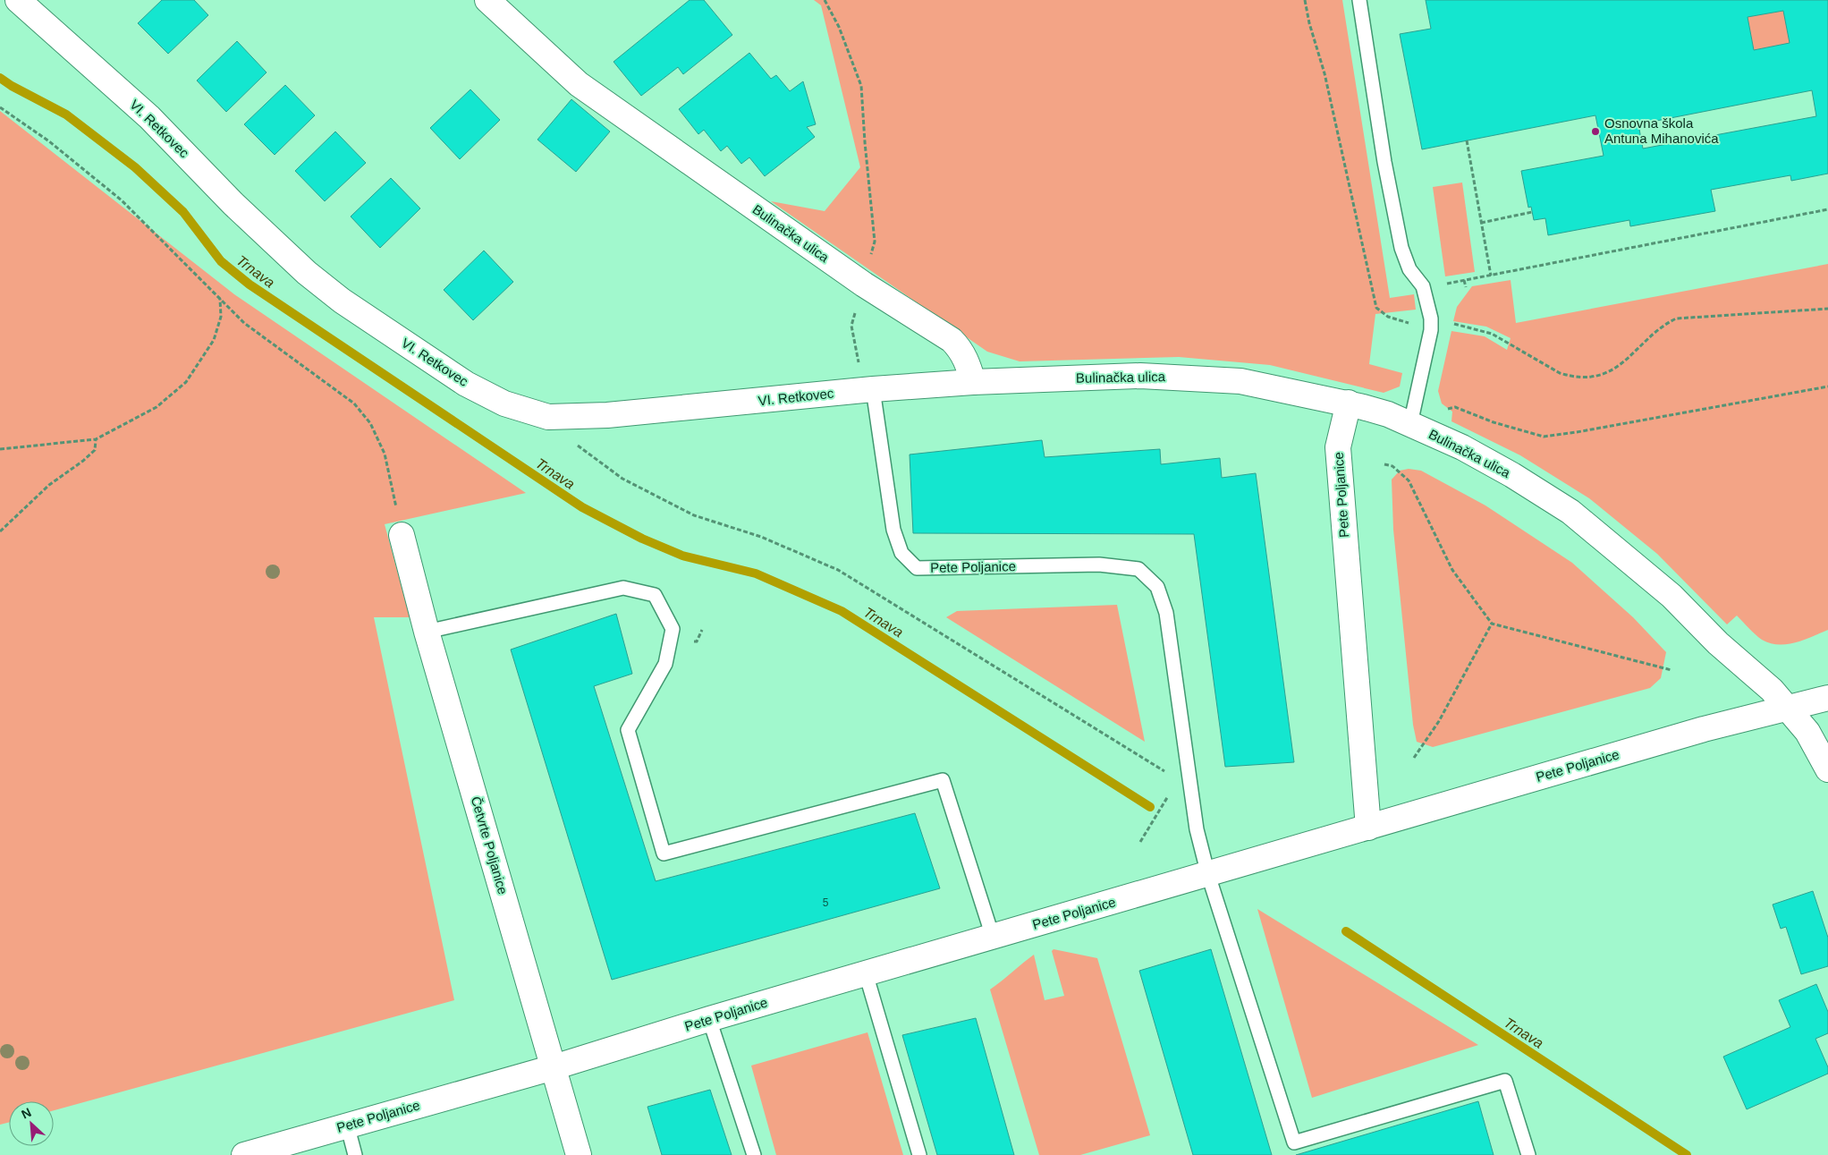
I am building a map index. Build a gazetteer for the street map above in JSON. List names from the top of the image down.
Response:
{
  "streets": {
    "street": [
      "VI. Retkovec",
      "Bulinačka ulica",
      "Pete Poljanice",
      "Četvrte Poljanice"
    ]
  },
  "crossings": [
    ["VI. Retkovec", "Bulinačka ulica"],
    ["VI. Retkovec", "Pete Poljanice"],
    ["Bulinačka ulica", "Pete Poljanice"],
    ["Pete Poljanice", "Četvrte Poljanice"]
  ],
  "water": ["Trnava"],
  "places": ["Osnovna škola Antuna Mihanovića"],
  "house_numbers": ["5"],
  "north": "top left"
}
